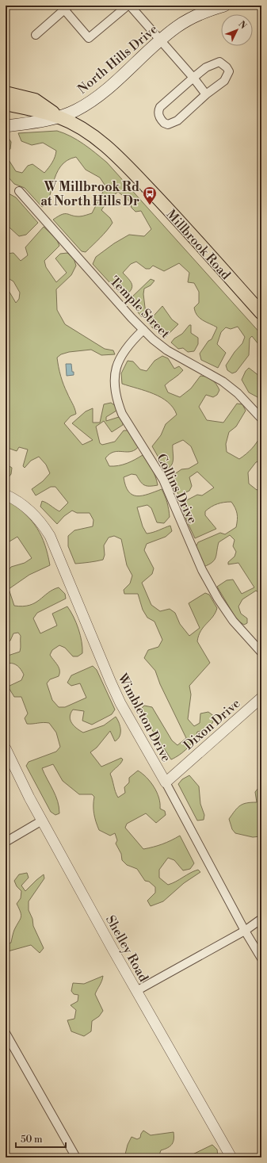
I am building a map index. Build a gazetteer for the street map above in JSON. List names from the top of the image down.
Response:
{
  "streets": {
    "main road": ["North Hills Drive", "Millbrook Road"],
    "street": [
      "Temple Street",
      "Collins Drive",
      "Wimbleton Drive",
      "Dixon Drive",
      "Shelley Road"
    ]
  },
  "crossings": [
    ["North Hills Drive", "Millbrook Road"],
    ["Temple Street", "Collins Drive"],
    ["Wimbleton Drive", "Dixon Drive"]
  ],
  "places": {
    "bus stop": ["W Millbrook Rd at North Hills Dr"]
  },
  "scale_bar": "50 m",
  "north": "top right"
}
